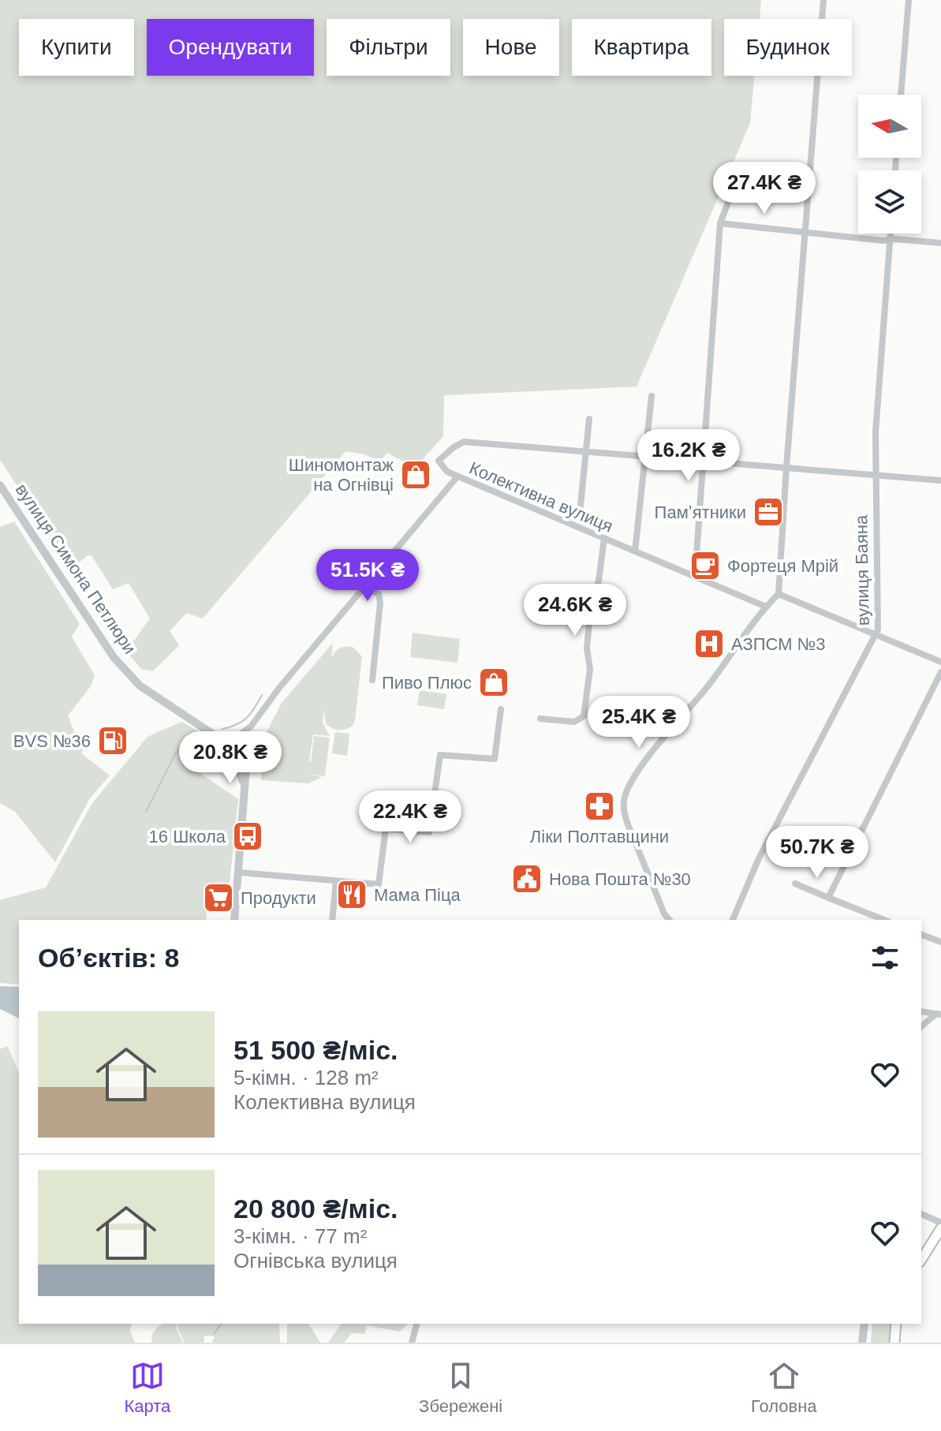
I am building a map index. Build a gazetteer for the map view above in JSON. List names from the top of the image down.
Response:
{
  "streets": {
    "street": ["Колективна вулиця", "вулиця Симона Петлюри", "вулиця Баяна"]
  },
  "crossings": [
    ["Колективна вулиця", "вулиця Симона Петлюри"]
  ],
  "places": {
    "shop": ["Шиномонтаж на Огнівці", "Пиво Плюс"],
    "office": ["Памʼятники"],
    "cafe": ["Фортеця Мрій"],
    "hospital": ["АЗПСМ №3"],
    "fuel station": ["BVS №36"],
    "pharmacy": ["Ліки Полтавщини"],
    "bus stop": ["16 Школа"],
    "public building": ["Нова Пошта №30"],
    "restaurant": ["Мама Піца"],
    "supermarket": ["Продукти"]
  },
  "north": "left",
  "page": {
    "chip": [
      "Купити",
      "Орендувати",
      "Фільтри",
      "Нове",
      "Квартира",
      "Будинок"
    ],
    "price": [
      "27.4K ₴",
      "16.2K ₴",
      "51.5K ₴",
      "24.6K ₴",
      "25.4K ₴",
      "20.8K ₴",
      "22.4K ₴",
      "50.7K ₴"
    ],
    "heading": "Об’єктів: 8",
    "list": [
      {
        "name": "51 500 ₴/міс.",
        "note": "5-кімн. · 128 m² · Колективна вулиця"
      },
      {
        "name": "20 800 ₴/міс.",
        "note": "3-кімн. · 77 m² · Огнівська вулиця"
      }
    ],
    "tabs": ["Карта", "Збережені", "Головна"]
  }
}
